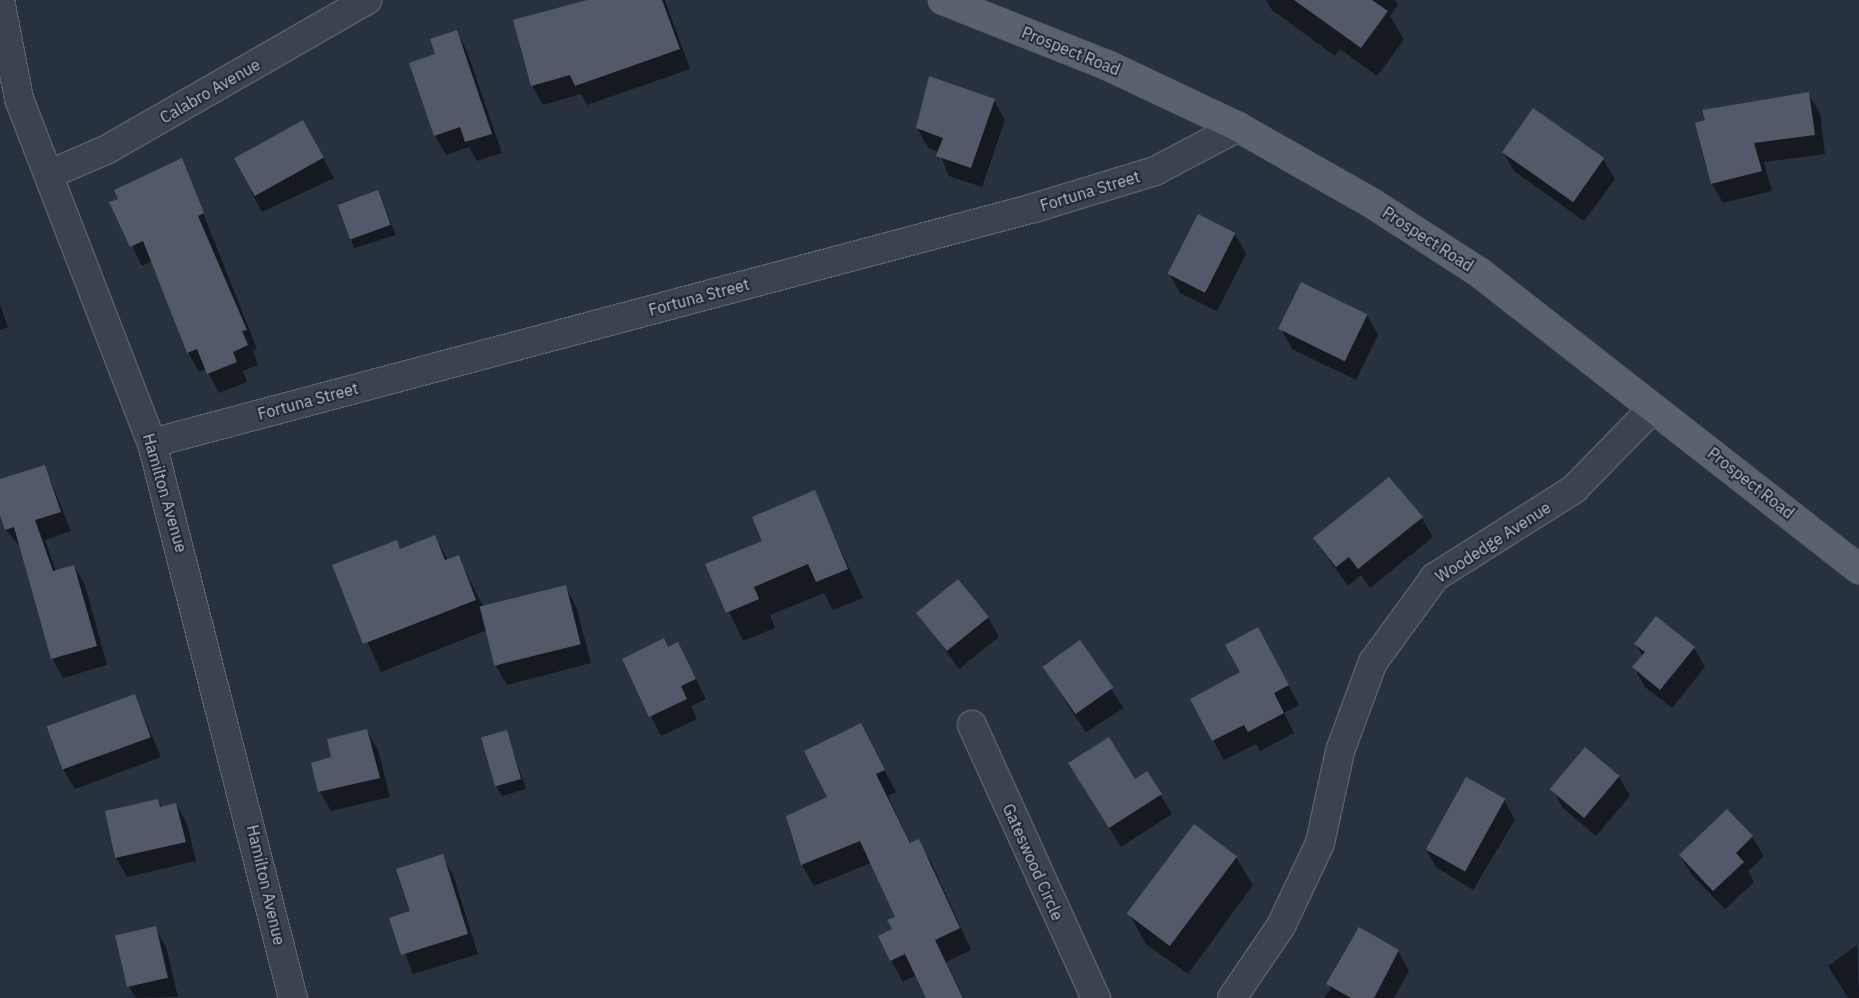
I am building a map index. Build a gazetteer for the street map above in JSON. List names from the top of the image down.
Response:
{
  "streets": {
    "main road": ["Prospect Road"],
    "street": [
      "Calabro Avenue",
      "Fortuna Street",
      "Hamilton Avenue",
      "Woodedge Avenue",
      "Gateswood Circle"
    ]
  },
  "crossings": [
    ["Prospect Road", "Fortuna Street"],
    ["Prospect Road", "Woodedge Avenue"],
    ["Calabro Avenue", "Hamilton Avenue"],
    ["Fortuna Street", "Hamilton Avenue"]
  ]
}
